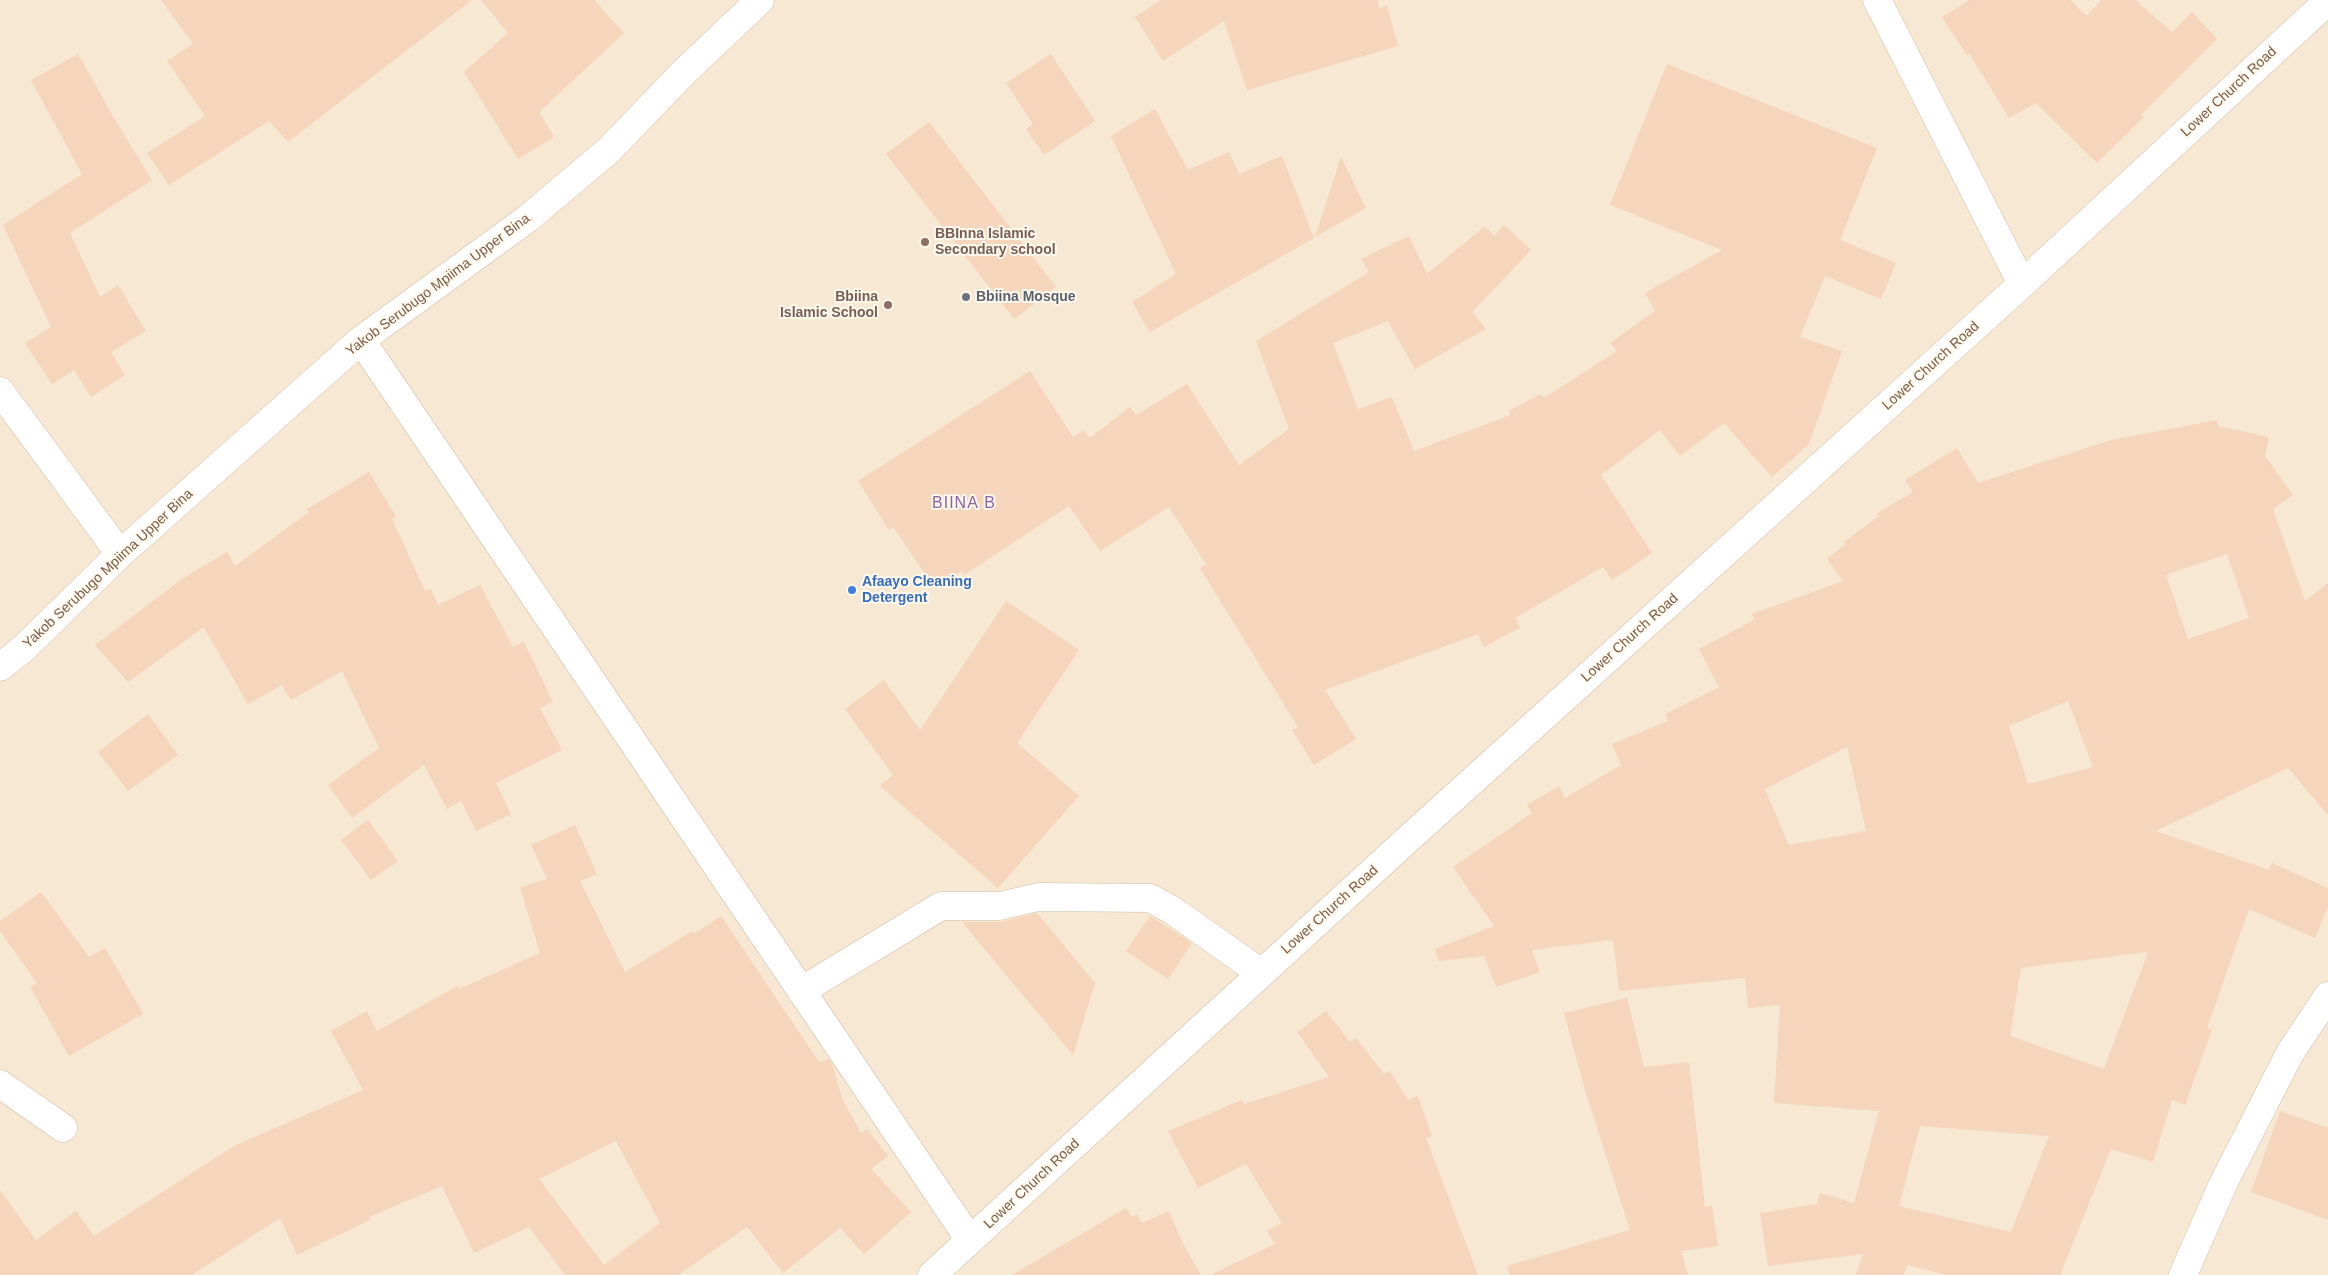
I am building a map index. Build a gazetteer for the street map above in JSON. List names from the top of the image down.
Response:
{
  "streets": {
    "street": ["Lower Church Road", "Yakob Serubugo Mpiima Upper Bina"]
  },
  "districts": ["BIINA B"],
  "places": [
    "BBInna Islamic Secondary school",
    "Bbiina Mosque",
    "Bbiina Islamic School",
    "Afaayo Cleaning Detergent"
  ]
}
